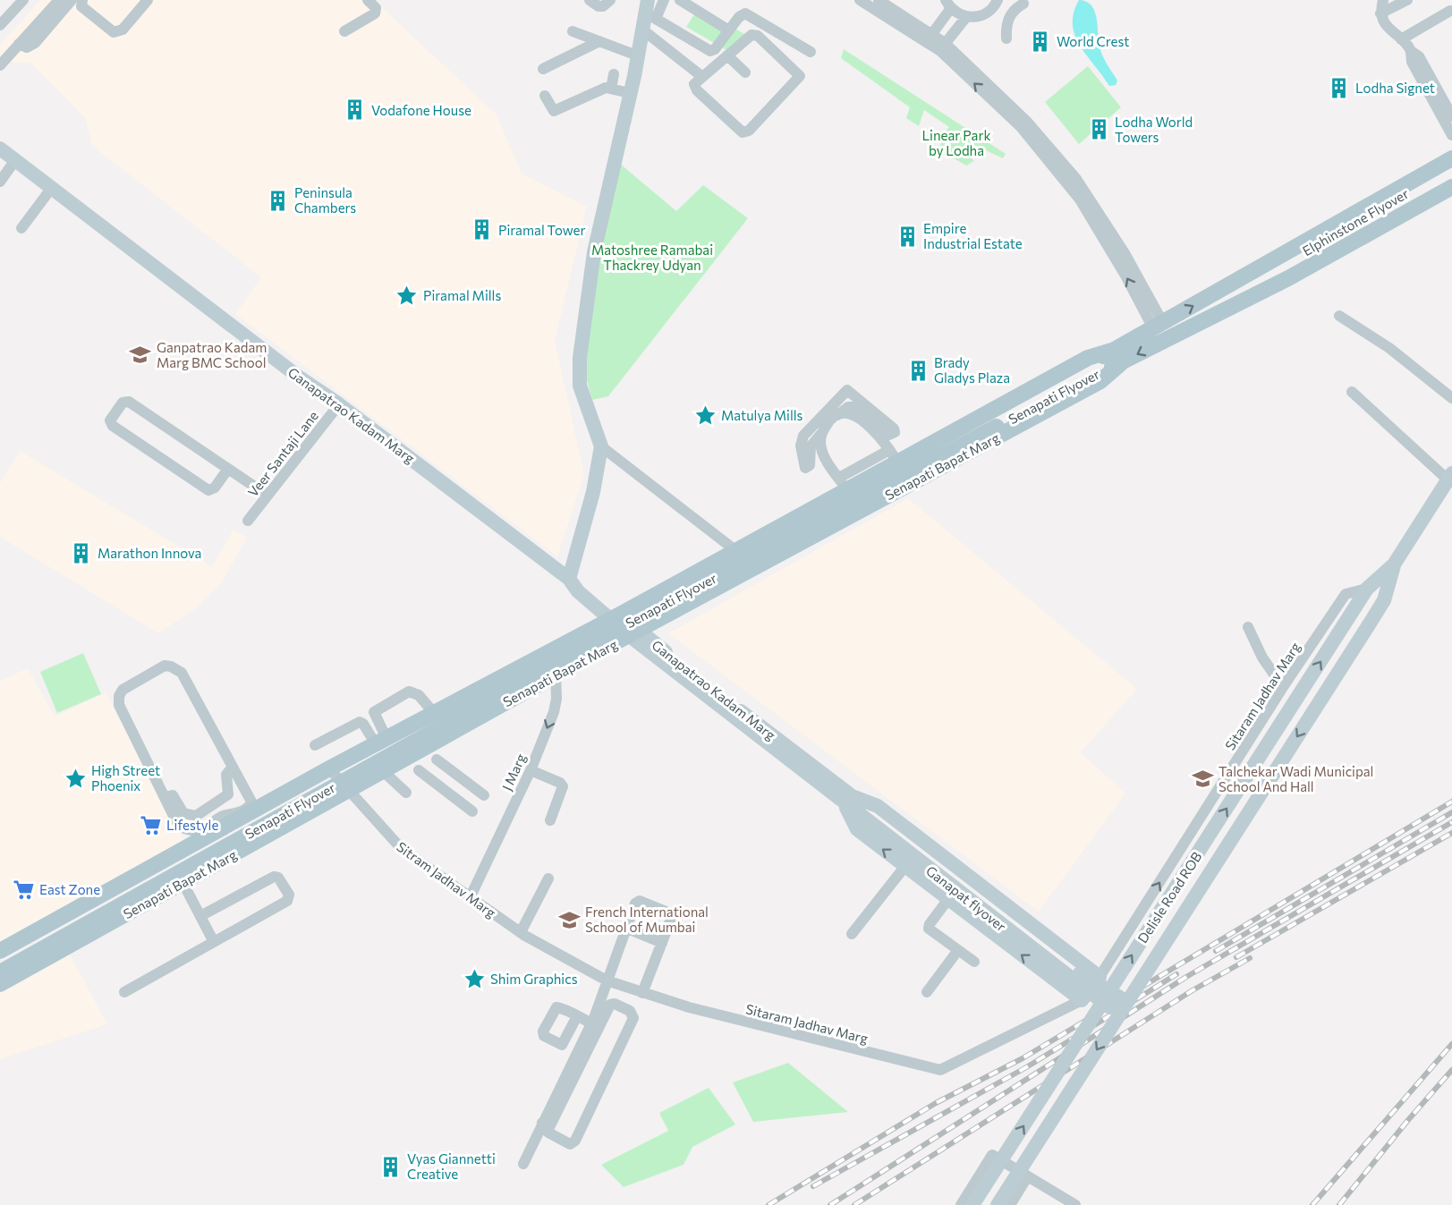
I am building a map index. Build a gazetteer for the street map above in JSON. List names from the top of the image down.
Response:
{
  "streets": {
    "main road": [
      "Elphinstone Flyover",
      "Senapati Flyover",
      "Ganapatrao Kadam Marg",
      "Senapati Bapat Marg",
      "Delisle Road ROB",
      "Ganapat flyover"
    ],
    "street": [
      "Veer Santaji Lane",
      "Sitaram Jadhav Marg",
      "J Marg",
      "Sitram Jadhav Marg"
    ]
  },
  "crossings": [
    ["Senapati Flyover", "Senapati Bapat Marg"],
    ["Ganapatrao Kadam Marg", "Veer Santaji Lane"],
    ["Ganapatrao Kadam Marg", "Senapati Bapat Marg"],
    ["Ganapatrao Kadam Marg", "Ganapat flyover"],
    ["Senapati Bapat Marg", "J Marg"],
    ["Senapati Bapat Marg", "Sitram Jadhav Marg"],
    ["Sitaram Jadhav Marg", "Sitram Jadhav Marg"],
    ["Sitaram Jadhav Marg", "Delisle Road ROB"],
    ["J Marg", "Sitram Jadhav Marg"],
    ["Delisle Road ROB", "Ganapat flyover"]
  ],
  "one_way": ["J Marg"],
  "parks": ["Linear Park by Lodha", "Matoshree Ramabai Thackrey Udyan"],
  "places": {
    "building": [
      "World Crest",
      "Lodha Signet",
      "Vodafone House",
      "Lodha World Towers",
      "Peninsula Chambers",
      "Piramal Tower",
      "Empire Industrial Estate",
      "Brady Gladys Plaza",
      "Marathon Innova",
      "Vyas Giannetti Creative"
    ],
    "place": [
      "Piramal Mills",
      "Matulya Mills",
      "High Street Phoenix",
      "Shim Graphics"
    ],
    "school or university": ["Ganpatrao Kadam Marg BMC School", "Talchekar Wadi Municipal School And Hall", "French International School of Mumbai"],
    "supermarket": ["Lifestyle", "East Zone"]
  }
}
